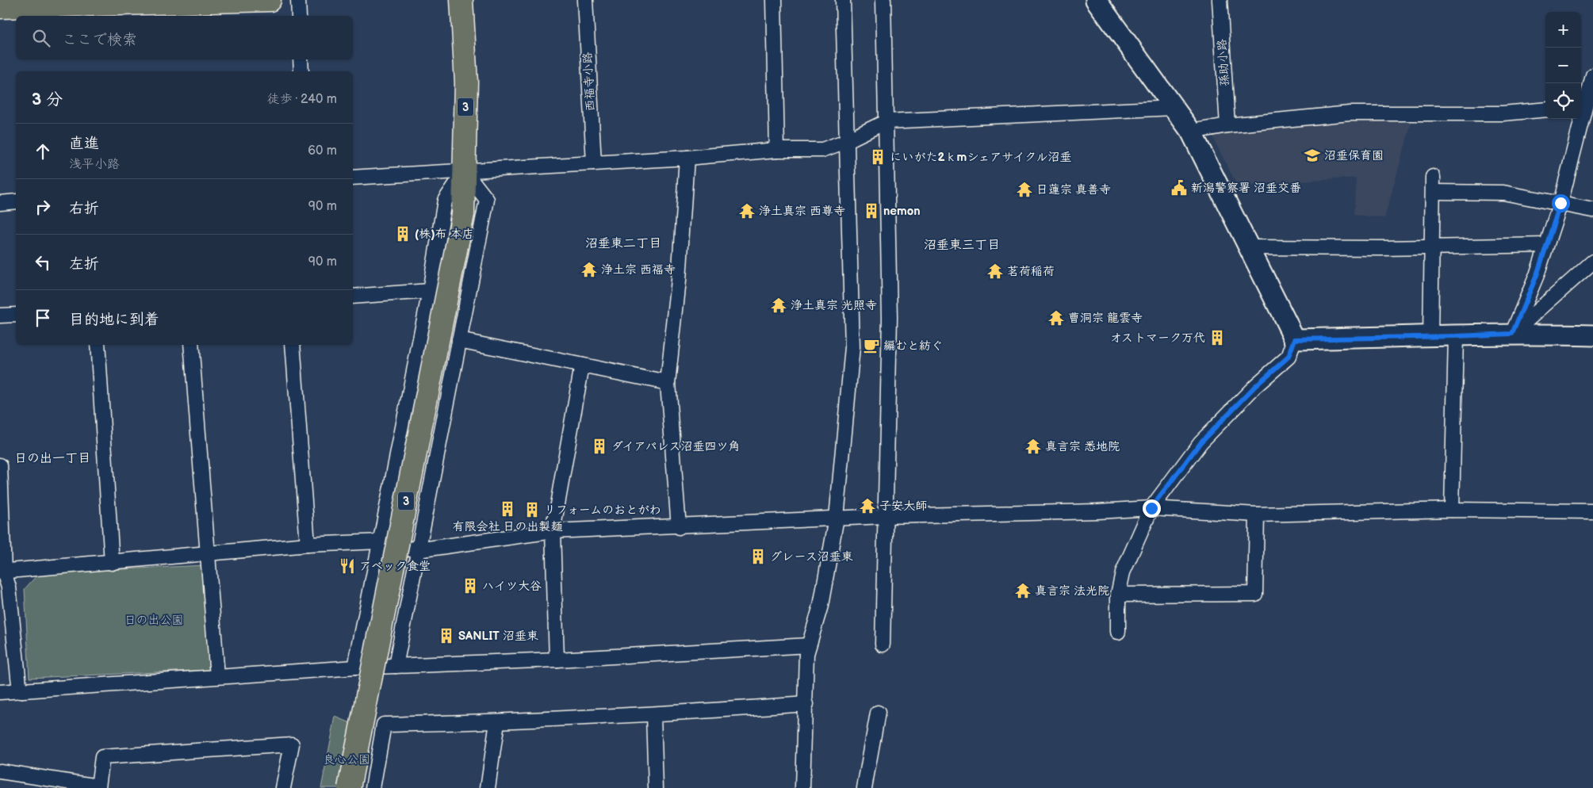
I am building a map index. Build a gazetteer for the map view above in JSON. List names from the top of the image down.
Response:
{
  "streets": {
    "main road": ["3"],
    "street": ["孫助小路", "西福寺小路"]
  },
  "districts": ["沼垂東二丁目", "沼垂東三丁目", "日の出一丁目"],
  "parks": ["日の出公園", "良心公園"],
  "places": {
    "school or university": ["沼垂保育園"],
    "building": [
      "にいがた2ｋmシェアサイクル沼垂",
      "nemon",
      "(株)布 本店",
      "オストマーク万代",
      "ダイアパレス沼垂四ツ角",
      "有限会社 日の出製麺",
      "リフォームのおとがわ",
      "グレース沼垂東",
      "ハイツ大谷",
      "SANLIT 沼垂東"
    ],
    "public building": ["新潟警察署 沼垂交番"],
    "temple": [
      "日蓮宗 真善寺",
      "浄土真宗 西尊寺",
      "浄土宗 西福寺",
      "茗荷稲荷",
      "浄土真宗 光照寺",
      "曹洞宗 龍雲寺",
      "真言宗 悉地院",
      "子安大師",
      "真言宗 法光院"
    ],
    "cafe": ["編むと紡ぐ"],
    "restaurant": ["アベック食堂"]
  },
  "page": {
    "map_buttons": ["+", "−"],
    "search": "ここで検索",
    "heading": ["3 分", "徒歩 · 240 m"],
    "list": [
      ["直進", "浅平小路", "60 m"],
      ["右折", "90 m"],
      ["左折", "90 m"],
      "目的地に到着"
    ]
  }
}
